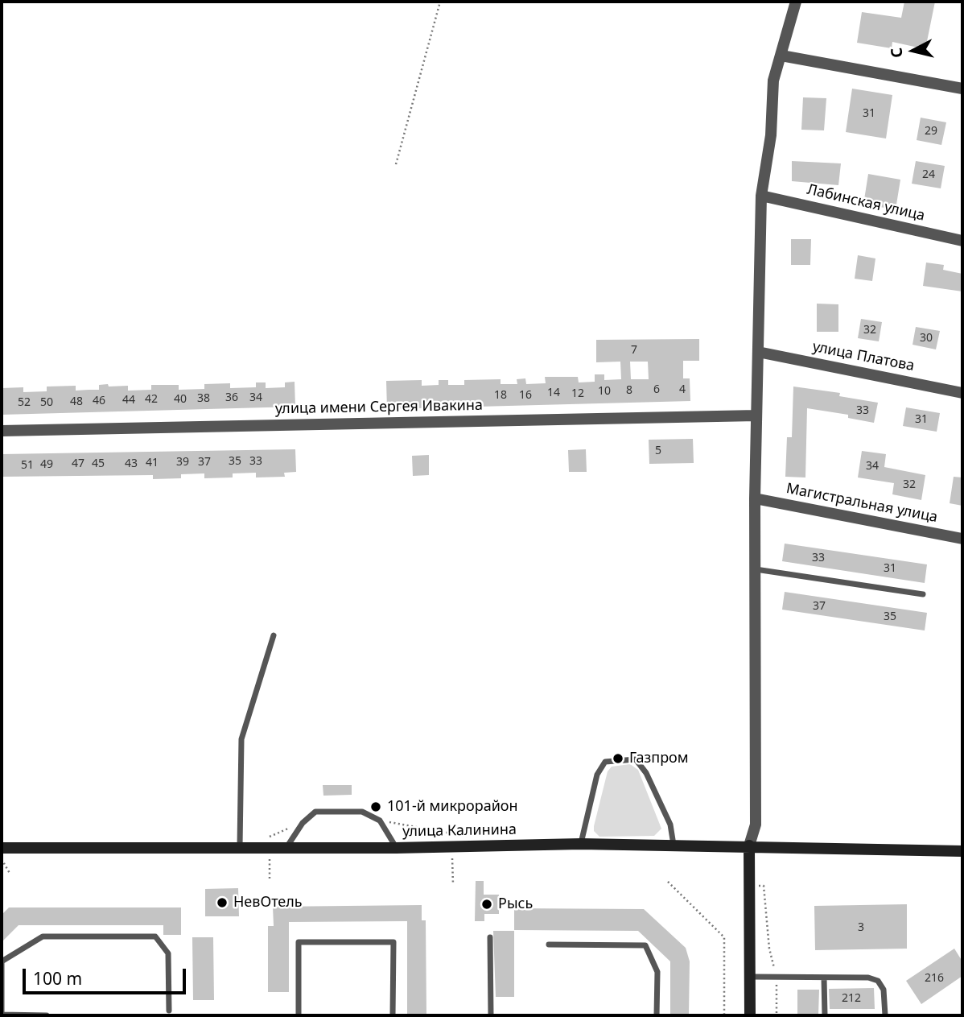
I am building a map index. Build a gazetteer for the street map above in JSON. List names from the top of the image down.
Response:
{
  "streets": {
    "main road": ["улица Калинина"],
    "street": [
      "Лабинская улица",
      "улица Платова",
      "улица имени Сергея Ивакина",
      "Магистральная улица"
    ]
  },
  "places": [
    "Газпром",
    "101-й микрорайон",
    "НевОтель",
    "Рысь"
  ],
  "house_numbers": [
    "31",
    "29",
    "24",
    "32",
    "30",
    "7",
    "6",
    "4",
    "8",
    "10",
    "14",
    "12",
    "18",
    "16",
    "36",
    "34",
    "38",
    "42",
    "40",
    "44",
    "46",
    "48",
    "52",
    "50",
    "33",
    "31",
    "5",
    "35",
    "33",
    "39",
    "37",
    "41",
    "47",
    "45",
    "43",
    "49",
    "51",
    "34",
    "32",
    "33",
    "31",
    "37",
    "35",
    "3",
    "216",
    "212"
  ],
  "scale_bar": "100 m",
  "north": "left"
}
